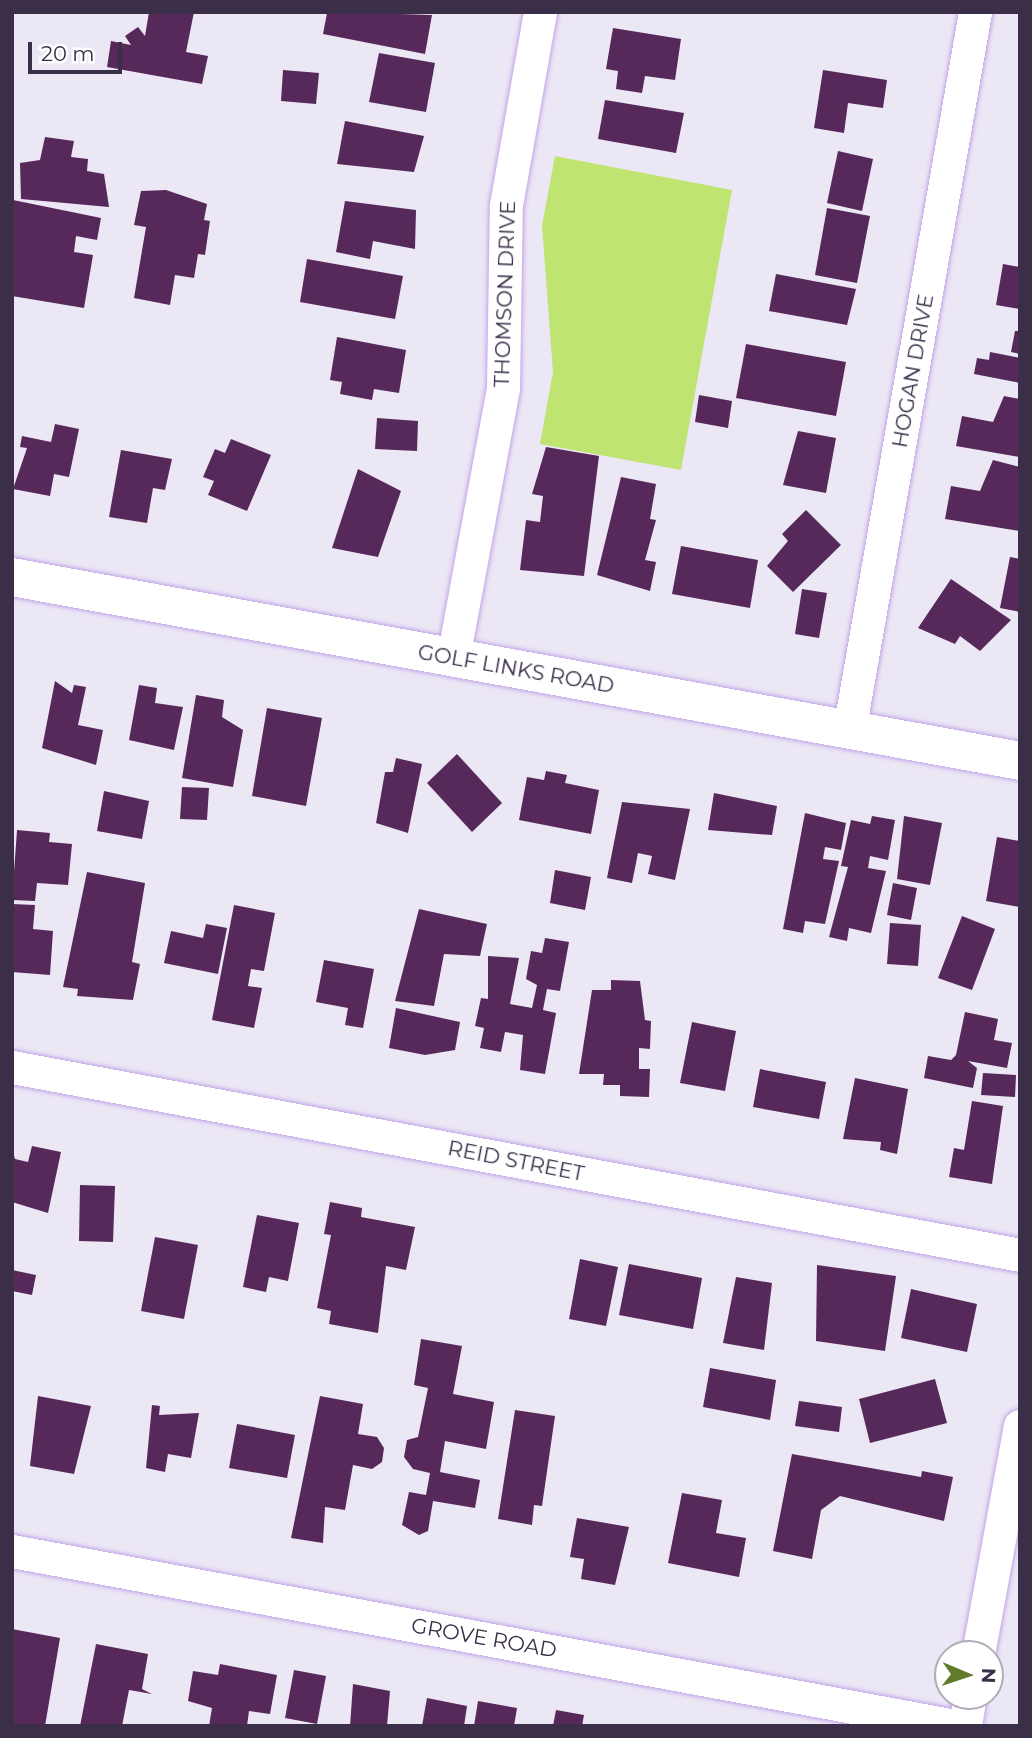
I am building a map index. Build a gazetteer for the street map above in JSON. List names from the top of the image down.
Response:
{
  "streets": {
    "main road": ["GOLF LINKS ROAD"],
    "street": [
      "THOMSON DRIVE",
      "HOGAN DRIVE",
      "REID STREET",
      "GROVE ROAD"
    ]
  },
  "crossings": [
    ["THOMSON DRIVE", "GOLF LINKS ROAD"],
    ["HOGAN DRIVE", "GOLF LINKS ROAD"]
  ],
  "scale_bar": "20 m",
  "north": "right"
}
